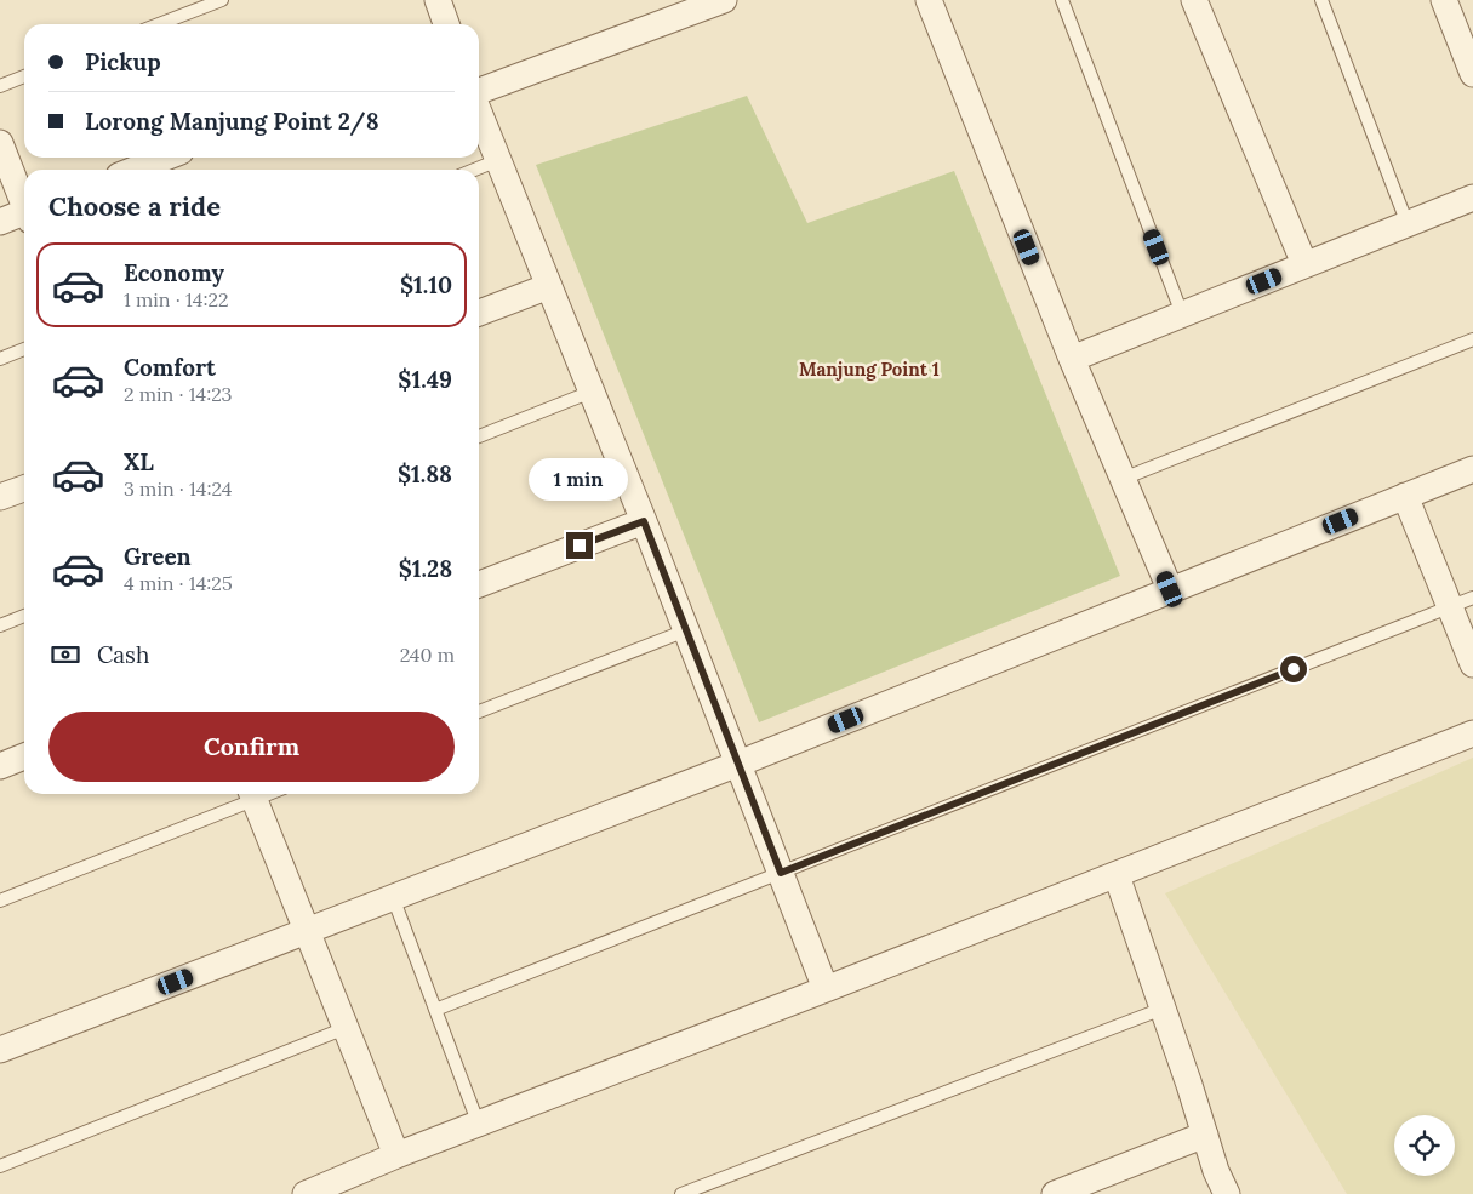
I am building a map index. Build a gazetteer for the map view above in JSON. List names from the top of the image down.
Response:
{
  "districts": ["Manjung Point 1"],
  "page": {
    "banner": ["Pickup", "Lorong Manjung Point 2/8"],
    "heading": "Choose a ride",
    "list": [
      {
        "name": "Economy",
        "note": "1 min · 14:22",
        "value": "$1.10"
      },
      {
        "name": "Comfort",
        "note": "2 min · 14:23",
        "value": "$1.49"
      },
      {
        "name": "XL",
        "note": "3 min · 14:24",
        "value": "$1.88"
      },
      {
        "name": "Green",
        "note": "4 min · 14:25",
        "value": "$1.28"
      }
    ],
    "bubble": "1 min",
    "pay": ["Cash", "240 m"],
    "buttons": "Confirm"
  }
}
